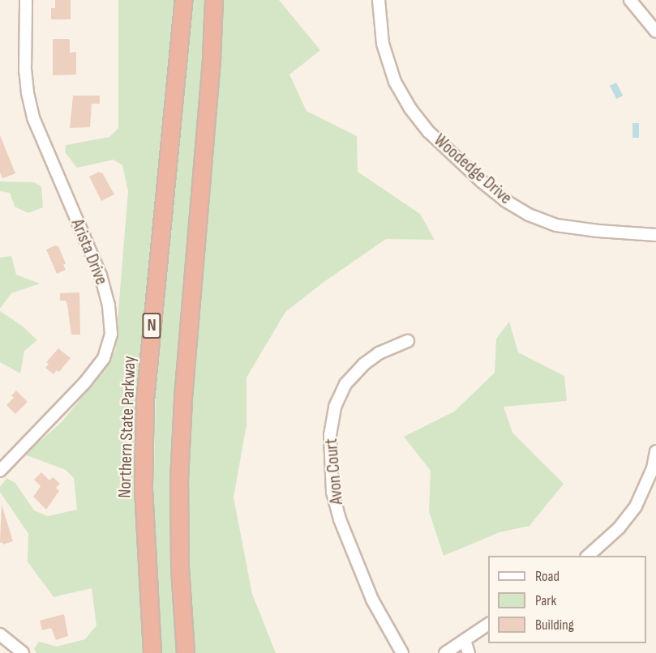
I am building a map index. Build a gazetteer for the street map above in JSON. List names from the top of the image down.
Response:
{
  "streets": {
    "highway": ["N", "Northern State Parkway"],
    "street": ["Woodedge Drive", "Arista Drive", "Avon Court"]
  },
  "legend": ["Road", "Park", "Building"]
}
